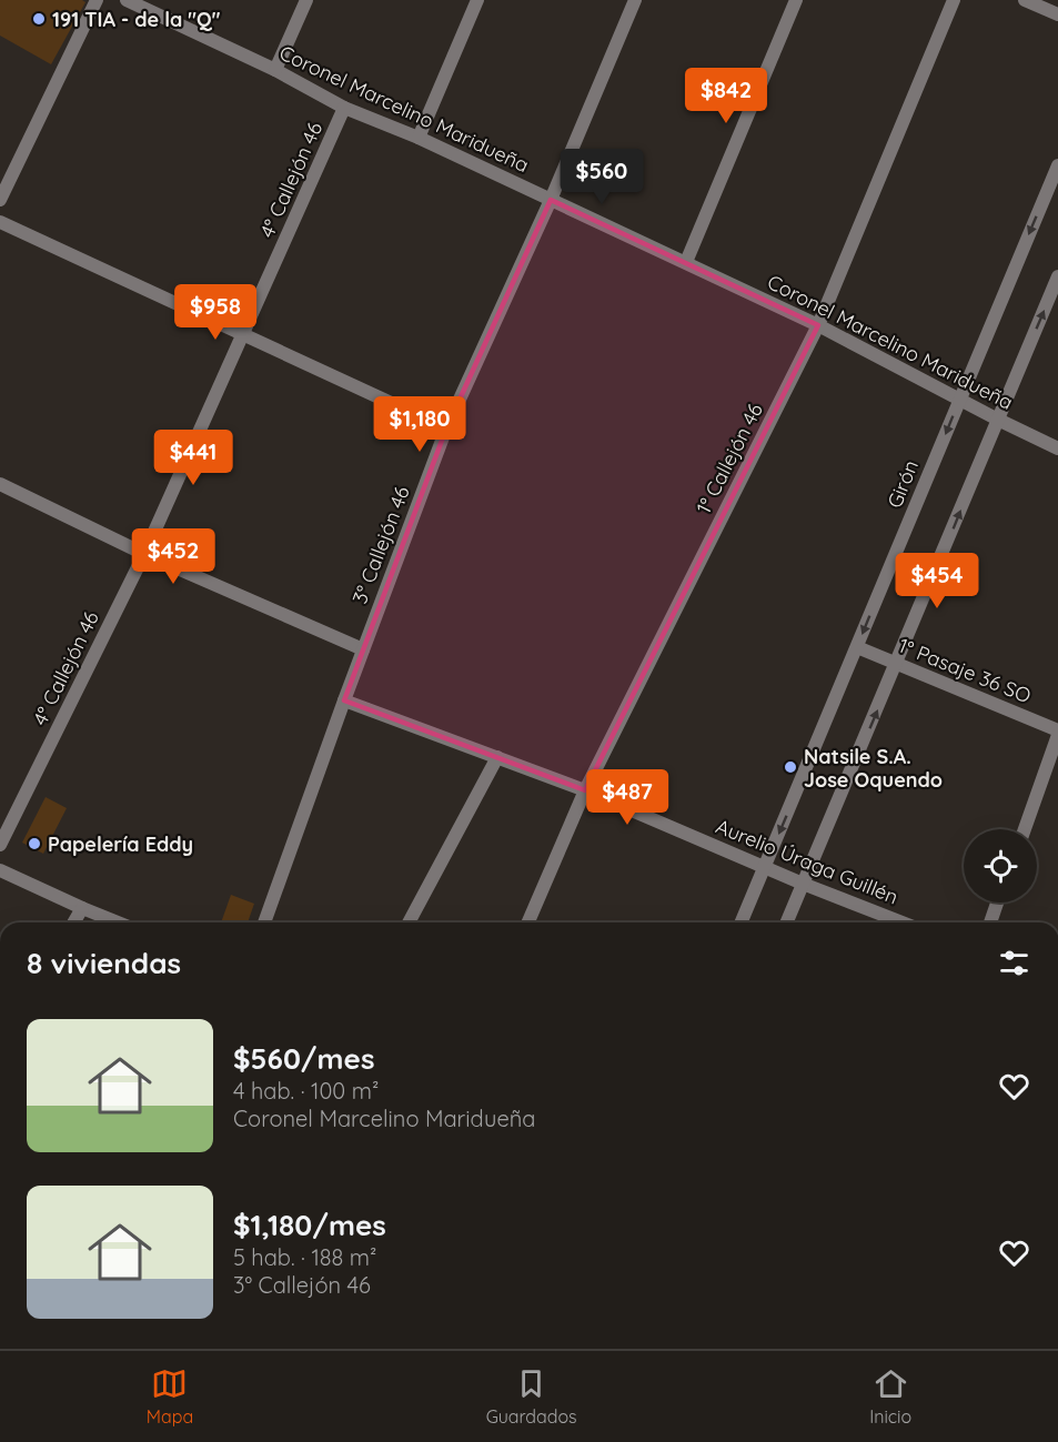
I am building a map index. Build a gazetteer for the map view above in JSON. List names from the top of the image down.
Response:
{
  "streets": {
    "street": [
      "Coronel Marcelino Maridueña",
      "4° Callejón 46",
      "1° Callejón 46",
      "Girón",
      "3° Callejón 46",
      "1° Pasaje 36 SO",
      "Aurelio Úraga Guillén"
    ]
  },
  "crossings": [
    ["Coronel Marcelino Maridueña", "4° Callejón 46"],
    ["Coronel Marcelino Maridueña", "1° Callejón 46"],
    ["Coronel Marcelino Maridueña", "Girón"],
    ["Coronel Marcelino Maridueña", "3° Callejón 46"],
    ["1° Callejón 46", "Aurelio Úraga Guillén"],
    ["Girón", "1° Pasaje 36 SO"],
    ["Girón", "Aurelio Úraga Guillén"],
    ["3° Callejón 46", "Aurelio Úraga Guillén"]
  ],
  "places": ["191 TIA - de la \"Q\"", "Natsile S.A. Jose Oquendo", "Papelería Eddy"],
  "page": {
    "price": [
      "$842",
      "$560",
      "$958",
      "$1,180",
      "$441",
      "$452",
      "$454",
      "$487"
    ],
    "heading": "8 viviendas",
    "list": [
      {
        "name": "$560/mes",
        "note": "4 hab. · 100 m² · Coronel Marcelino Maridueña"
      },
      {
        "name": "$1,180/mes",
        "note": "5 hab. · 188 m² · 3° Callejón 46"
      }
    ],
    "tabs": ["Mapa", "Guardados", "Inicio"]
  }
}
